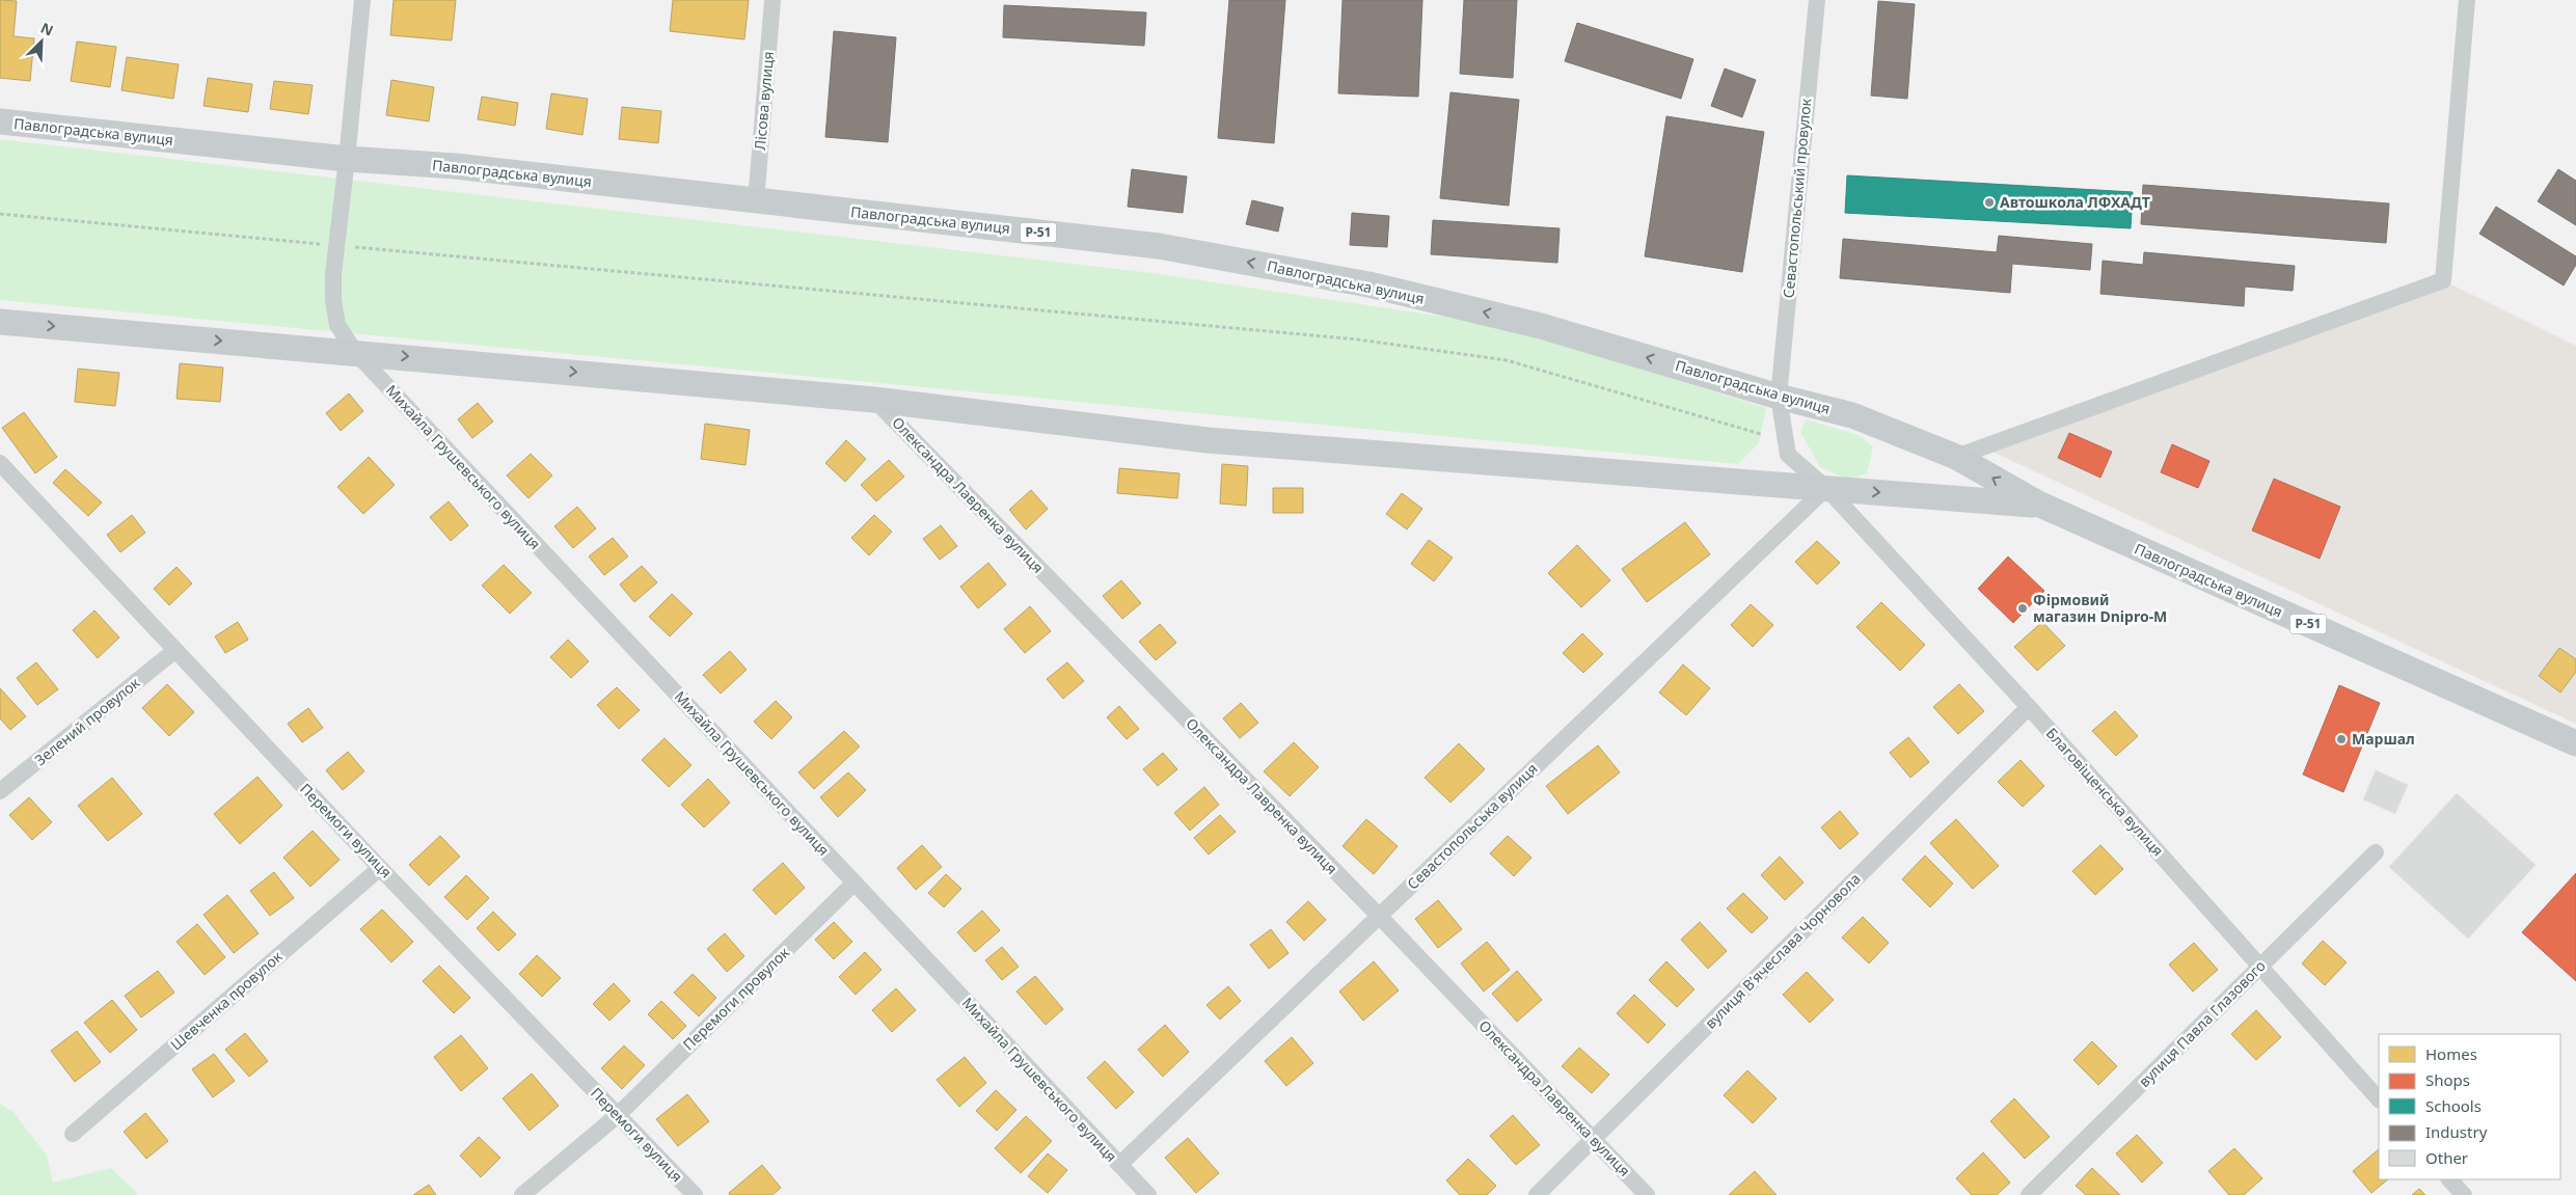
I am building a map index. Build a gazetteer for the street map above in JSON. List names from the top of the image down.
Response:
{
  "streets": {
    "main road": ["Павлоградська вулиця", "Р-51"],
    "street": [
      "Лісова вулиця",
      "Севастопольський провулок",
      "Михайла Грушевського вулиця",
      "Олександра Лавренка вулиця",
      "Зелений провулок",
      "Благовіщенська вулиця",
      "Севастопольська вулиця",
      "Перемоги вулиця",
      "вулиця В’ячеслава Чорновола",
      "Перемоги провулок",
      "Шевченка провулок",
      "вулиця Павла Глазового"
    ]
  },
  "crossings": [
    ["Лісова вулиця", "Павлоградська вулиця"],
    ["Павлоградська вулиця", "Севастопольський провулок"],
    ["Павлоградська вулиця", "Михайла Грушевського вулиця"],
    ["Павлоградська вулиця", "Олександра Лавренка вулиця"],
    ["Павлоградська вулиця", "Благовіщенська вулиця"],
    ["Павлоградська вулиця", "Севастопольська вулиця"],
    ["Севастопольський провулок", "Благовіщенська вулиця"],
    ["Севастопольський провулок", "Севастопольська вулиця"],
    ["Михайла Грушевського вулиця", "Севастопольська вулиця"],
    ["Михайла Грушевського вулиця", "Перемоги провулок"],
    ["Олександра Лавренка вулиця", "Севастопольська вулиця"],
    ["Олександра Лавренка вулиця", "вулиця В’ячеслава Чорновола"],
    ["Зелений провулок", "Перемоги вулиця"],
    ["Благовіщенська вулиця", "Севастопольська вулиця"],
    ["Благовіщенська вулиця", "вулиця В’ячеслава Чорновола"],
    ["Благовіщенська вулиця", "вулиця Павла Глазового"],
    ["Перемоги вулиця", "Перемоги провулок"],
    ["Перемоги вулиця", "Шевченка провулок"]
  ],
  "places": ["Автошкола ЛФХАДТ", "Фірмовий магазин Dnipro-M", "Маршал"],
  "legend": [
    "Homes",
    "Shops",
    "Schools",
    "Industry",
    "Other"
  ],
  "north": "top right"
}
